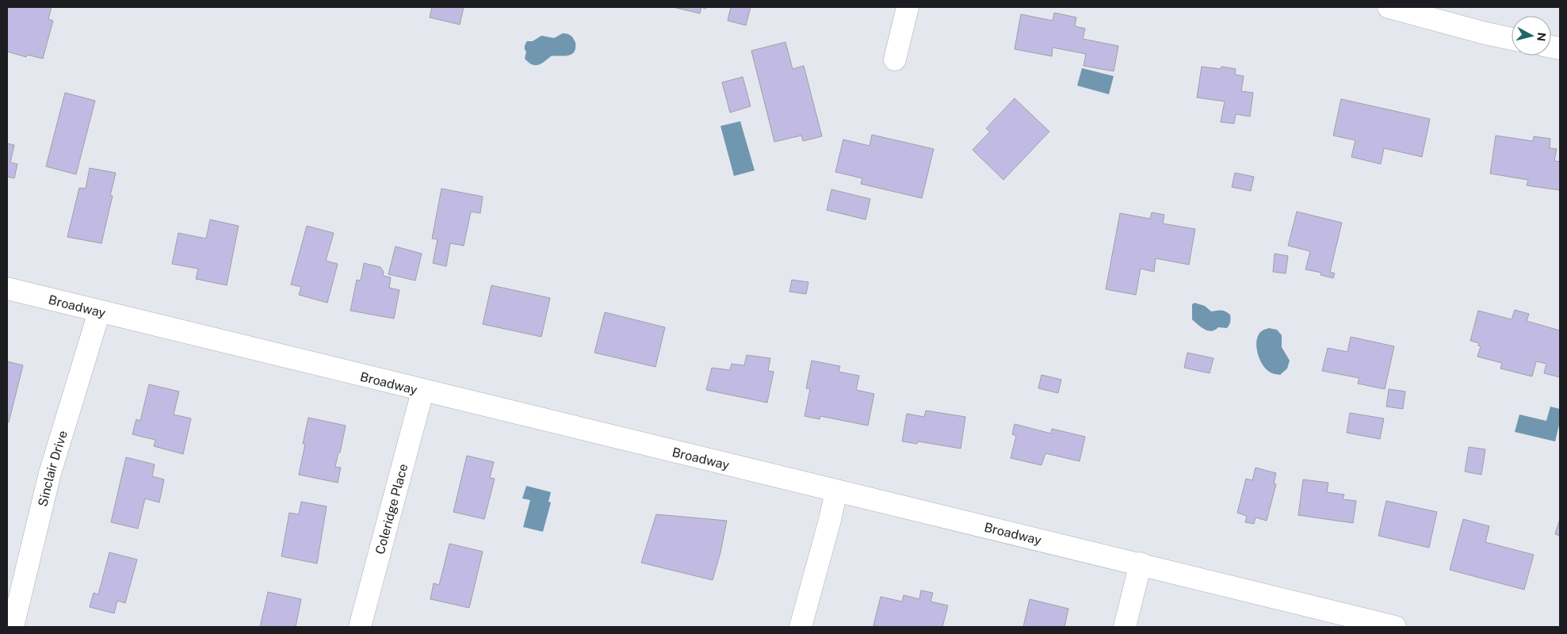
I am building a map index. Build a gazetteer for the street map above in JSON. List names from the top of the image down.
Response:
{
  "streets": {
    "main road": ["Broadway", "Sinclair Drive", "Coleridge Place"]
  },
  "crossings": [
    ["Broadway", "Sinclair Drive"],
    ["Broadway", "Coleridge Place"]
  ],
  "north": "right"
}
